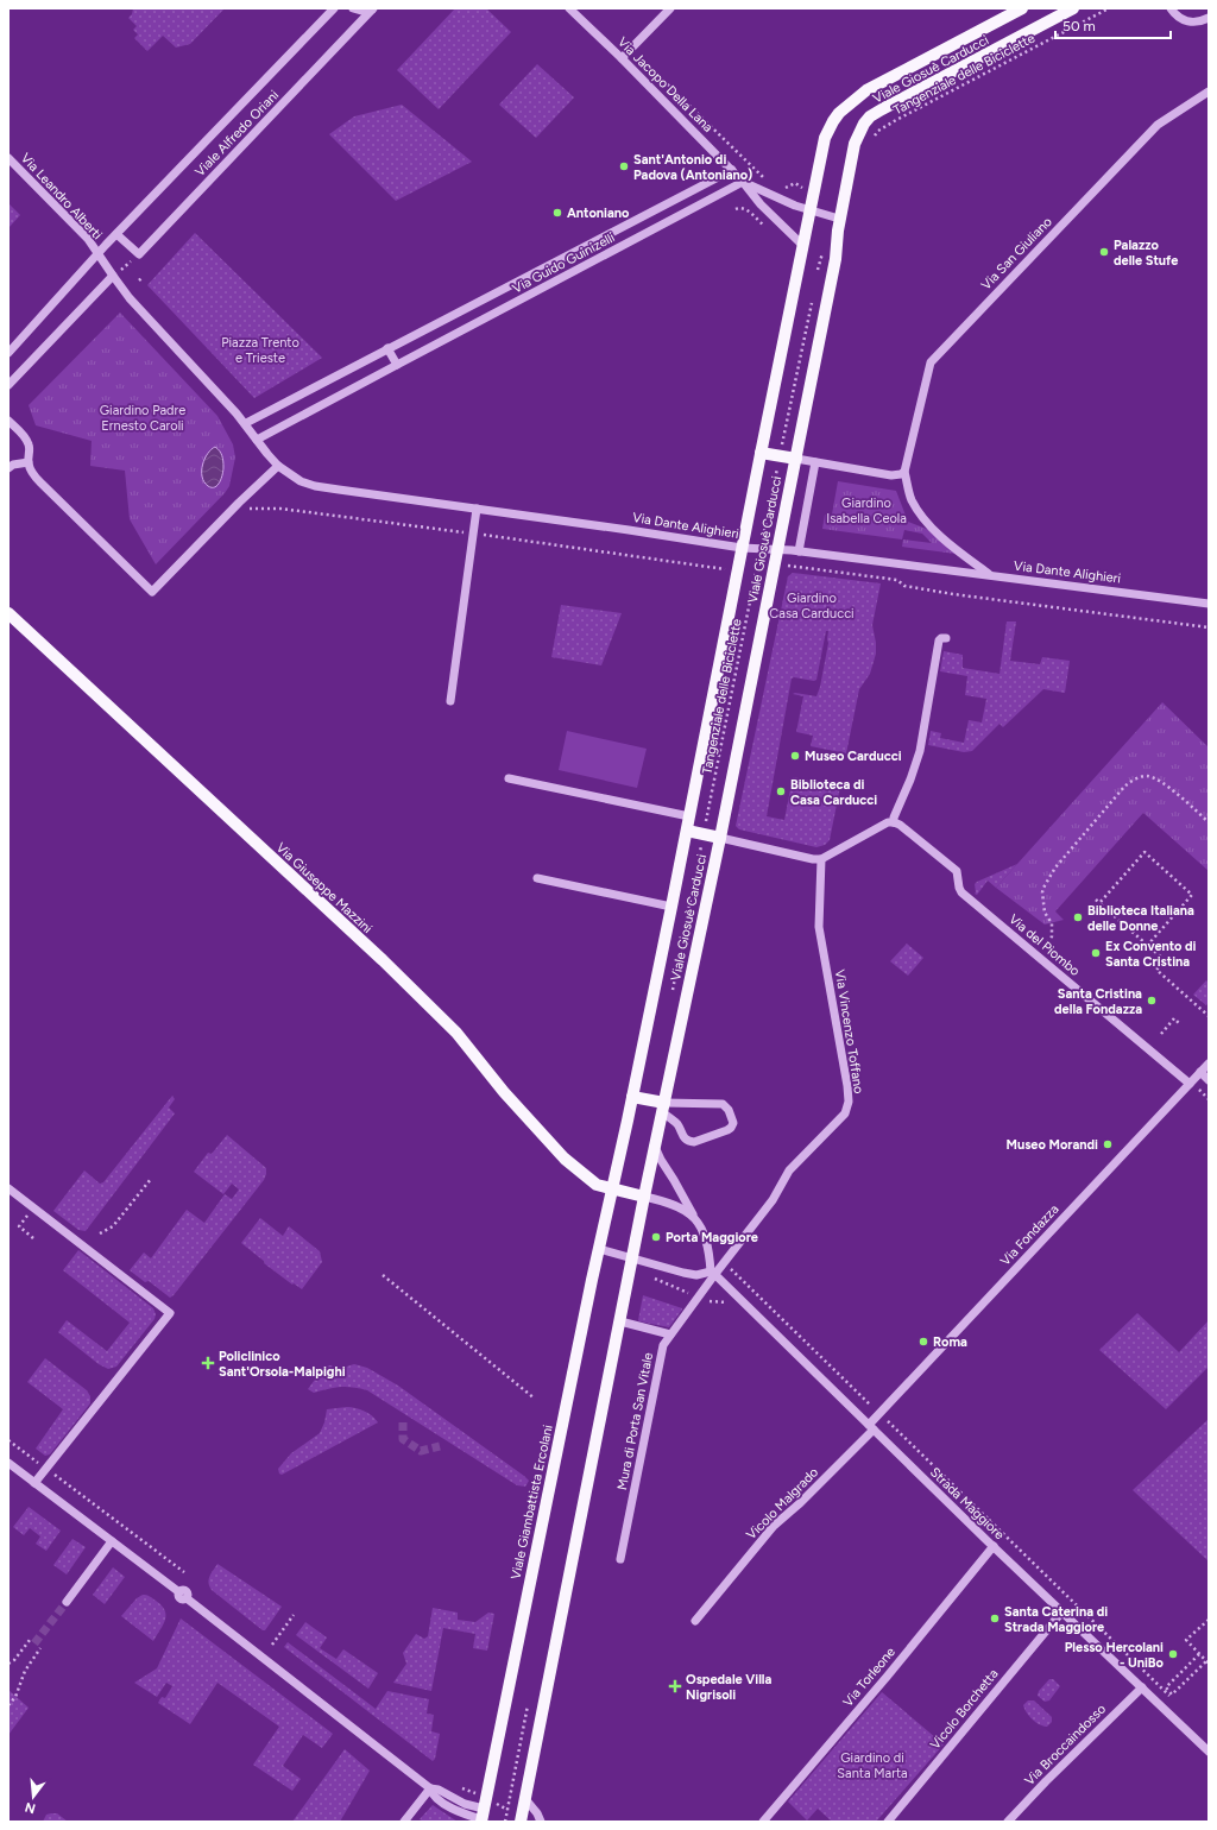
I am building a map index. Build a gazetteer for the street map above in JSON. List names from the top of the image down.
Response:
{
  "streets": {
    "main road": ["Viale Giosuè Carducci", "Via Giuseppe Mazzini", "Viale Giambattista Ercolani"],
    "street": [
      "Via Jacopo Della Lana",
      "Viale Alfredo Oriani",
      "Via Leandro Alberti",
      "Via San Giuliano",
      "Via Guido Guinizelli",
      "Via Dante Alighieri",
      "Via del Piombo",
      "Via Vincenzo Toffano",
      "Via Fondazza",
      "Mura di Porta San Vitale",
      "Vicolo Malgrado",
      "Strada Maggiore",
      "Via Torleone",
      "Vicolo Borchetta",
      "Via Broccaindosso"
    ],
    "path": ["Tangenziale delle Biciclette"]
  },
  "crossings": [
    ["Viale Giosuè Carducci", "Via Jacopo Della Lana"],
    ["Viale Giosuè Carducci", "Via Dante Alighieri"],
    ["Viale Giosuè Carducci", "Via Giuseppe Mazzini"],
    ["Viale Giosuè Carducci", "Viale Giambattista Ercolani"],
    ["Via Jacopo Della Lana", "Via Guido Guinizelli"],
    ["Viale Alfredo Oriani", "Via Leandro Alberti"],
    ["Via San Giuliano", "Via Dante Alighieri"],
    ["Via Giuseppe Mazzini", "Viale Giambattista Ercolani"],
    ["Via del Piombo", "Via Fondazza"],
    ["Via Vincenzo Toffano", "Mura di Porta San Vitale"],
    ["Via Vincenzo Toffano", "Strada Maggiore"],
    ["Via Fondazza", "Vicolo Malgrado"],
    ["Via Fondazza", "Strada Maggiore"],
    ["Mura di Porta San Vitale", "Strada Maggiore"],
    ["Vicolo Malgrado", "Strada Maggiore"],
    ["Strada Maggiore", "Via Torleone"],
    ["Strada Maggiore", "Vicolo Borchetta"],
    ["Strada Maggiore", "Via Broccaindosso"]
  ],
  "parks": [
    "Piazza Trento e Trieste",
    "Giardino Padre Ernesto Caroli",
    "Giardino Isabella Ceola",
    "Giardino Casa Carducci",
    "Giardino di Santa Marta"
  ],
  "places": {
    "other": [
      "Sant'Antonio di Padova (Antoniano)",
      "Antoniano",
      "Palazzo delle Stufe",
      "Museo Carducci",
      "Biblioteca di Casa Carducci",
      "Biblioteca Italiana delle Donne",
      "Ex Convento di Santa Cristina",
      "Santa Cristina della Fondazza",
      "Museo Morandi",
      "Porta Maggiore",
      "Roma",
      "Santa Caterina di Strada Maggiore",
      "Plesso Hercolani - UniBo"
    ],
    "health": ["Policlinico Sant'Orsola-Malpighi", "Ospedale Villa Nigrisoli"]
  },
  "scale_bar": "50 m",
  "north": "bottom"
}
